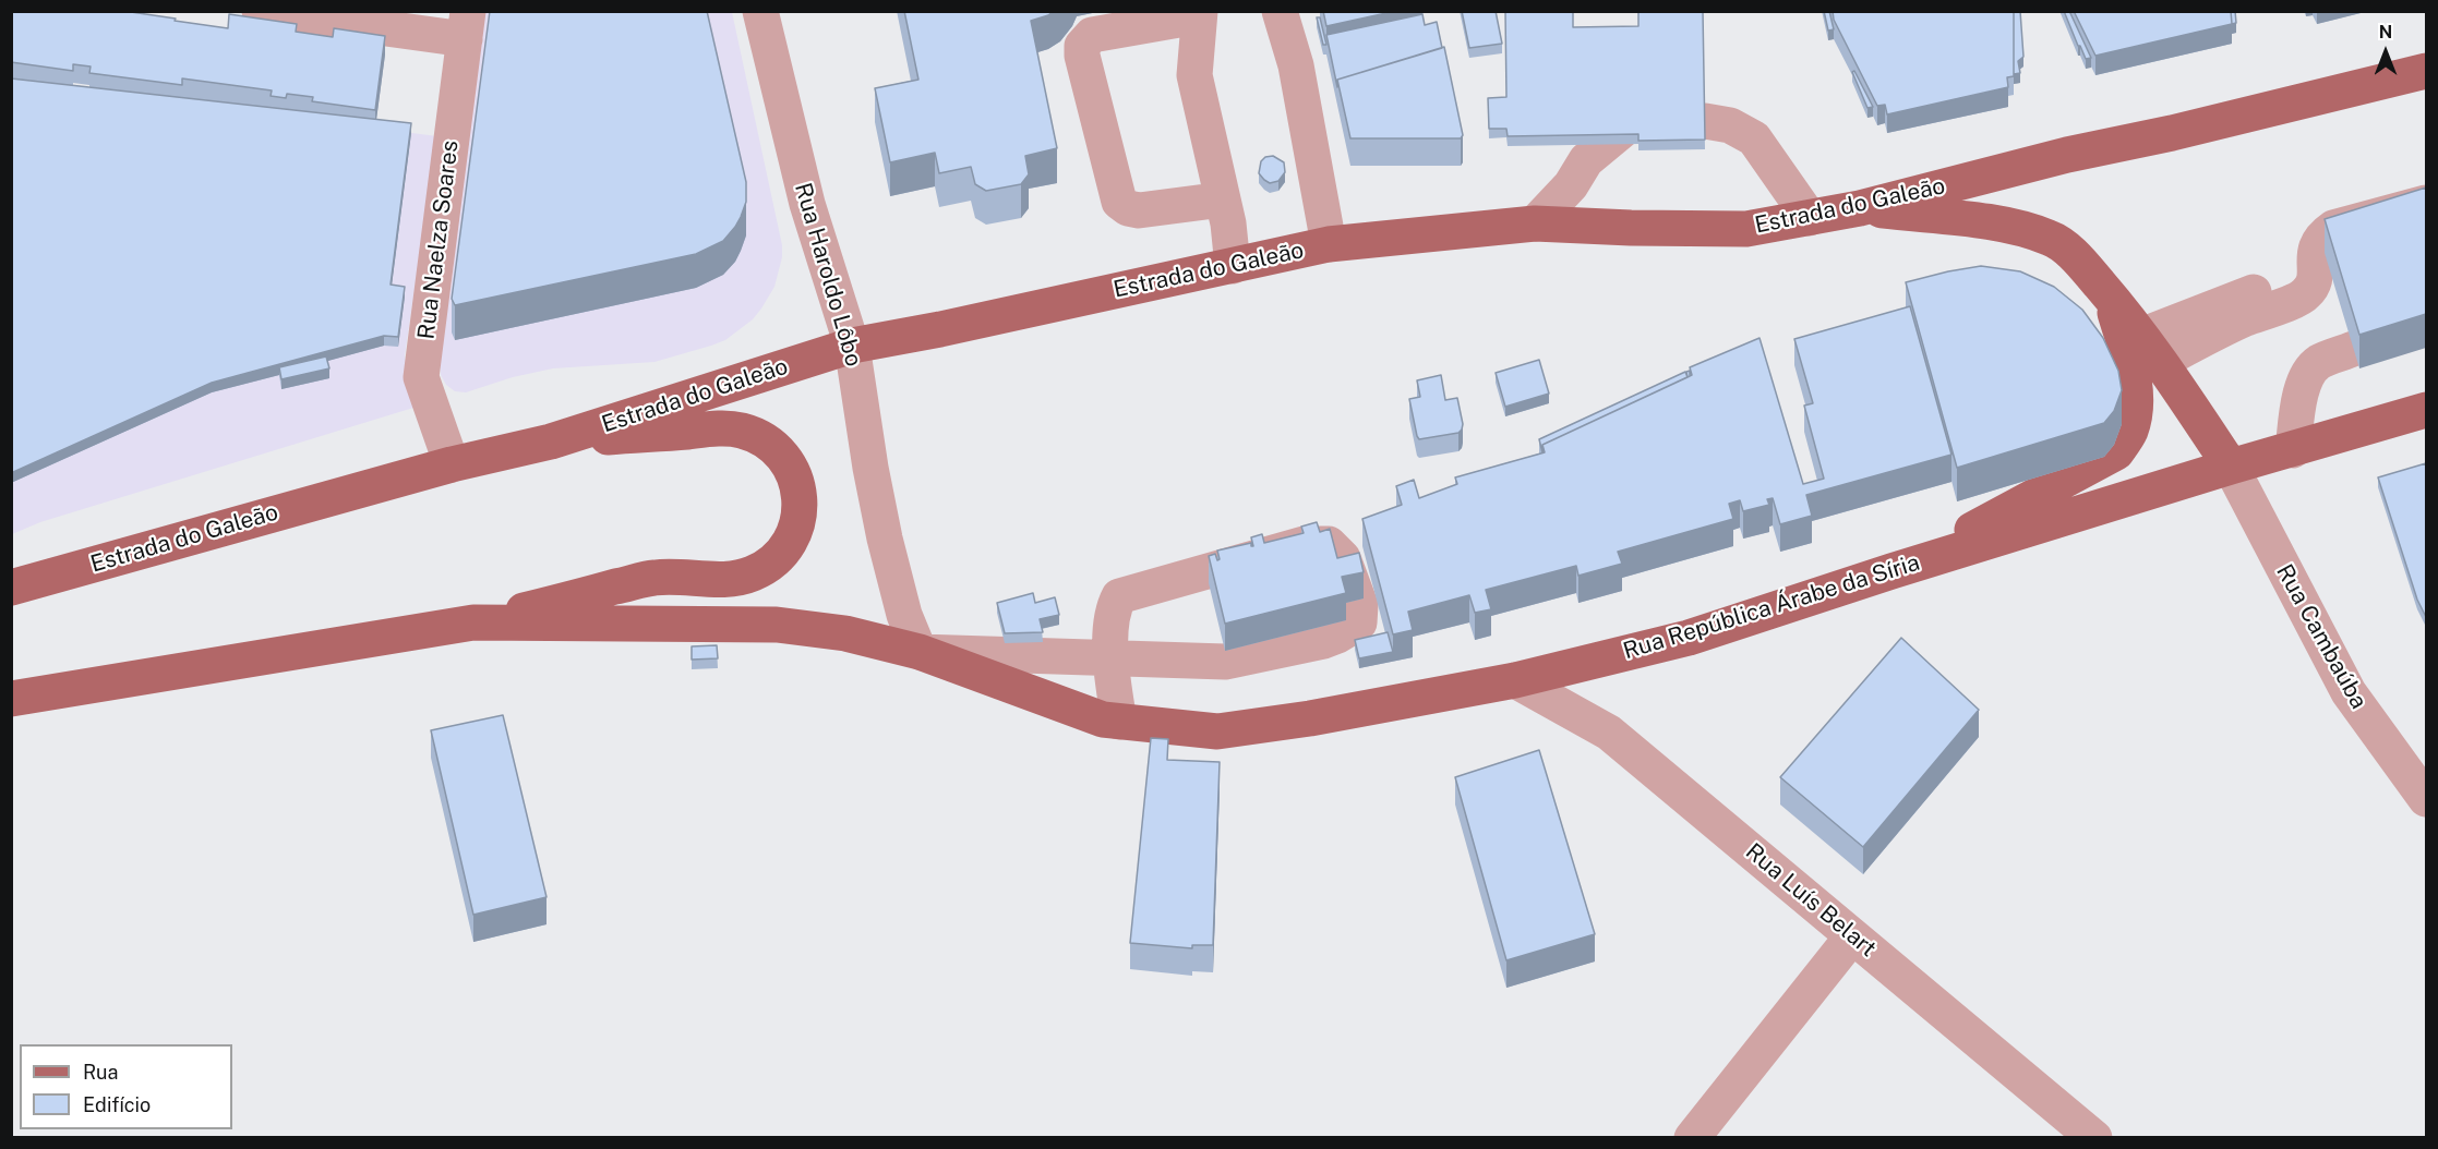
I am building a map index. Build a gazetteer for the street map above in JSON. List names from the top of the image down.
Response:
{
  "streets": {
    "main road": ["Estrada do Galeão", "Rua República Árabe da Síria"],
    "street": [
      "Rua Naelza Soares",
      "Rua Haroldo Lôbo",
      "Rua Cambaúba",
      "Rua Luís Belart"
    ]
  },
  "crossings": [
    ["Estrada do Galeão", "Rua Naelza Soares"],
    ["Estrada do Galeão", "Rua Haroldo Lôbo"],
    ["Rua Haroldo Lôbo", "Rua República Árabe da Síria"],
    ["Rua República Árabe da Síria", "Rua Cambaúba"],
    ["Rua República Árabe da Síria", "Rua Luís Belart"]
  ],
  "legend": ["Rua", "Edifício"],
  "north": "top"
}
